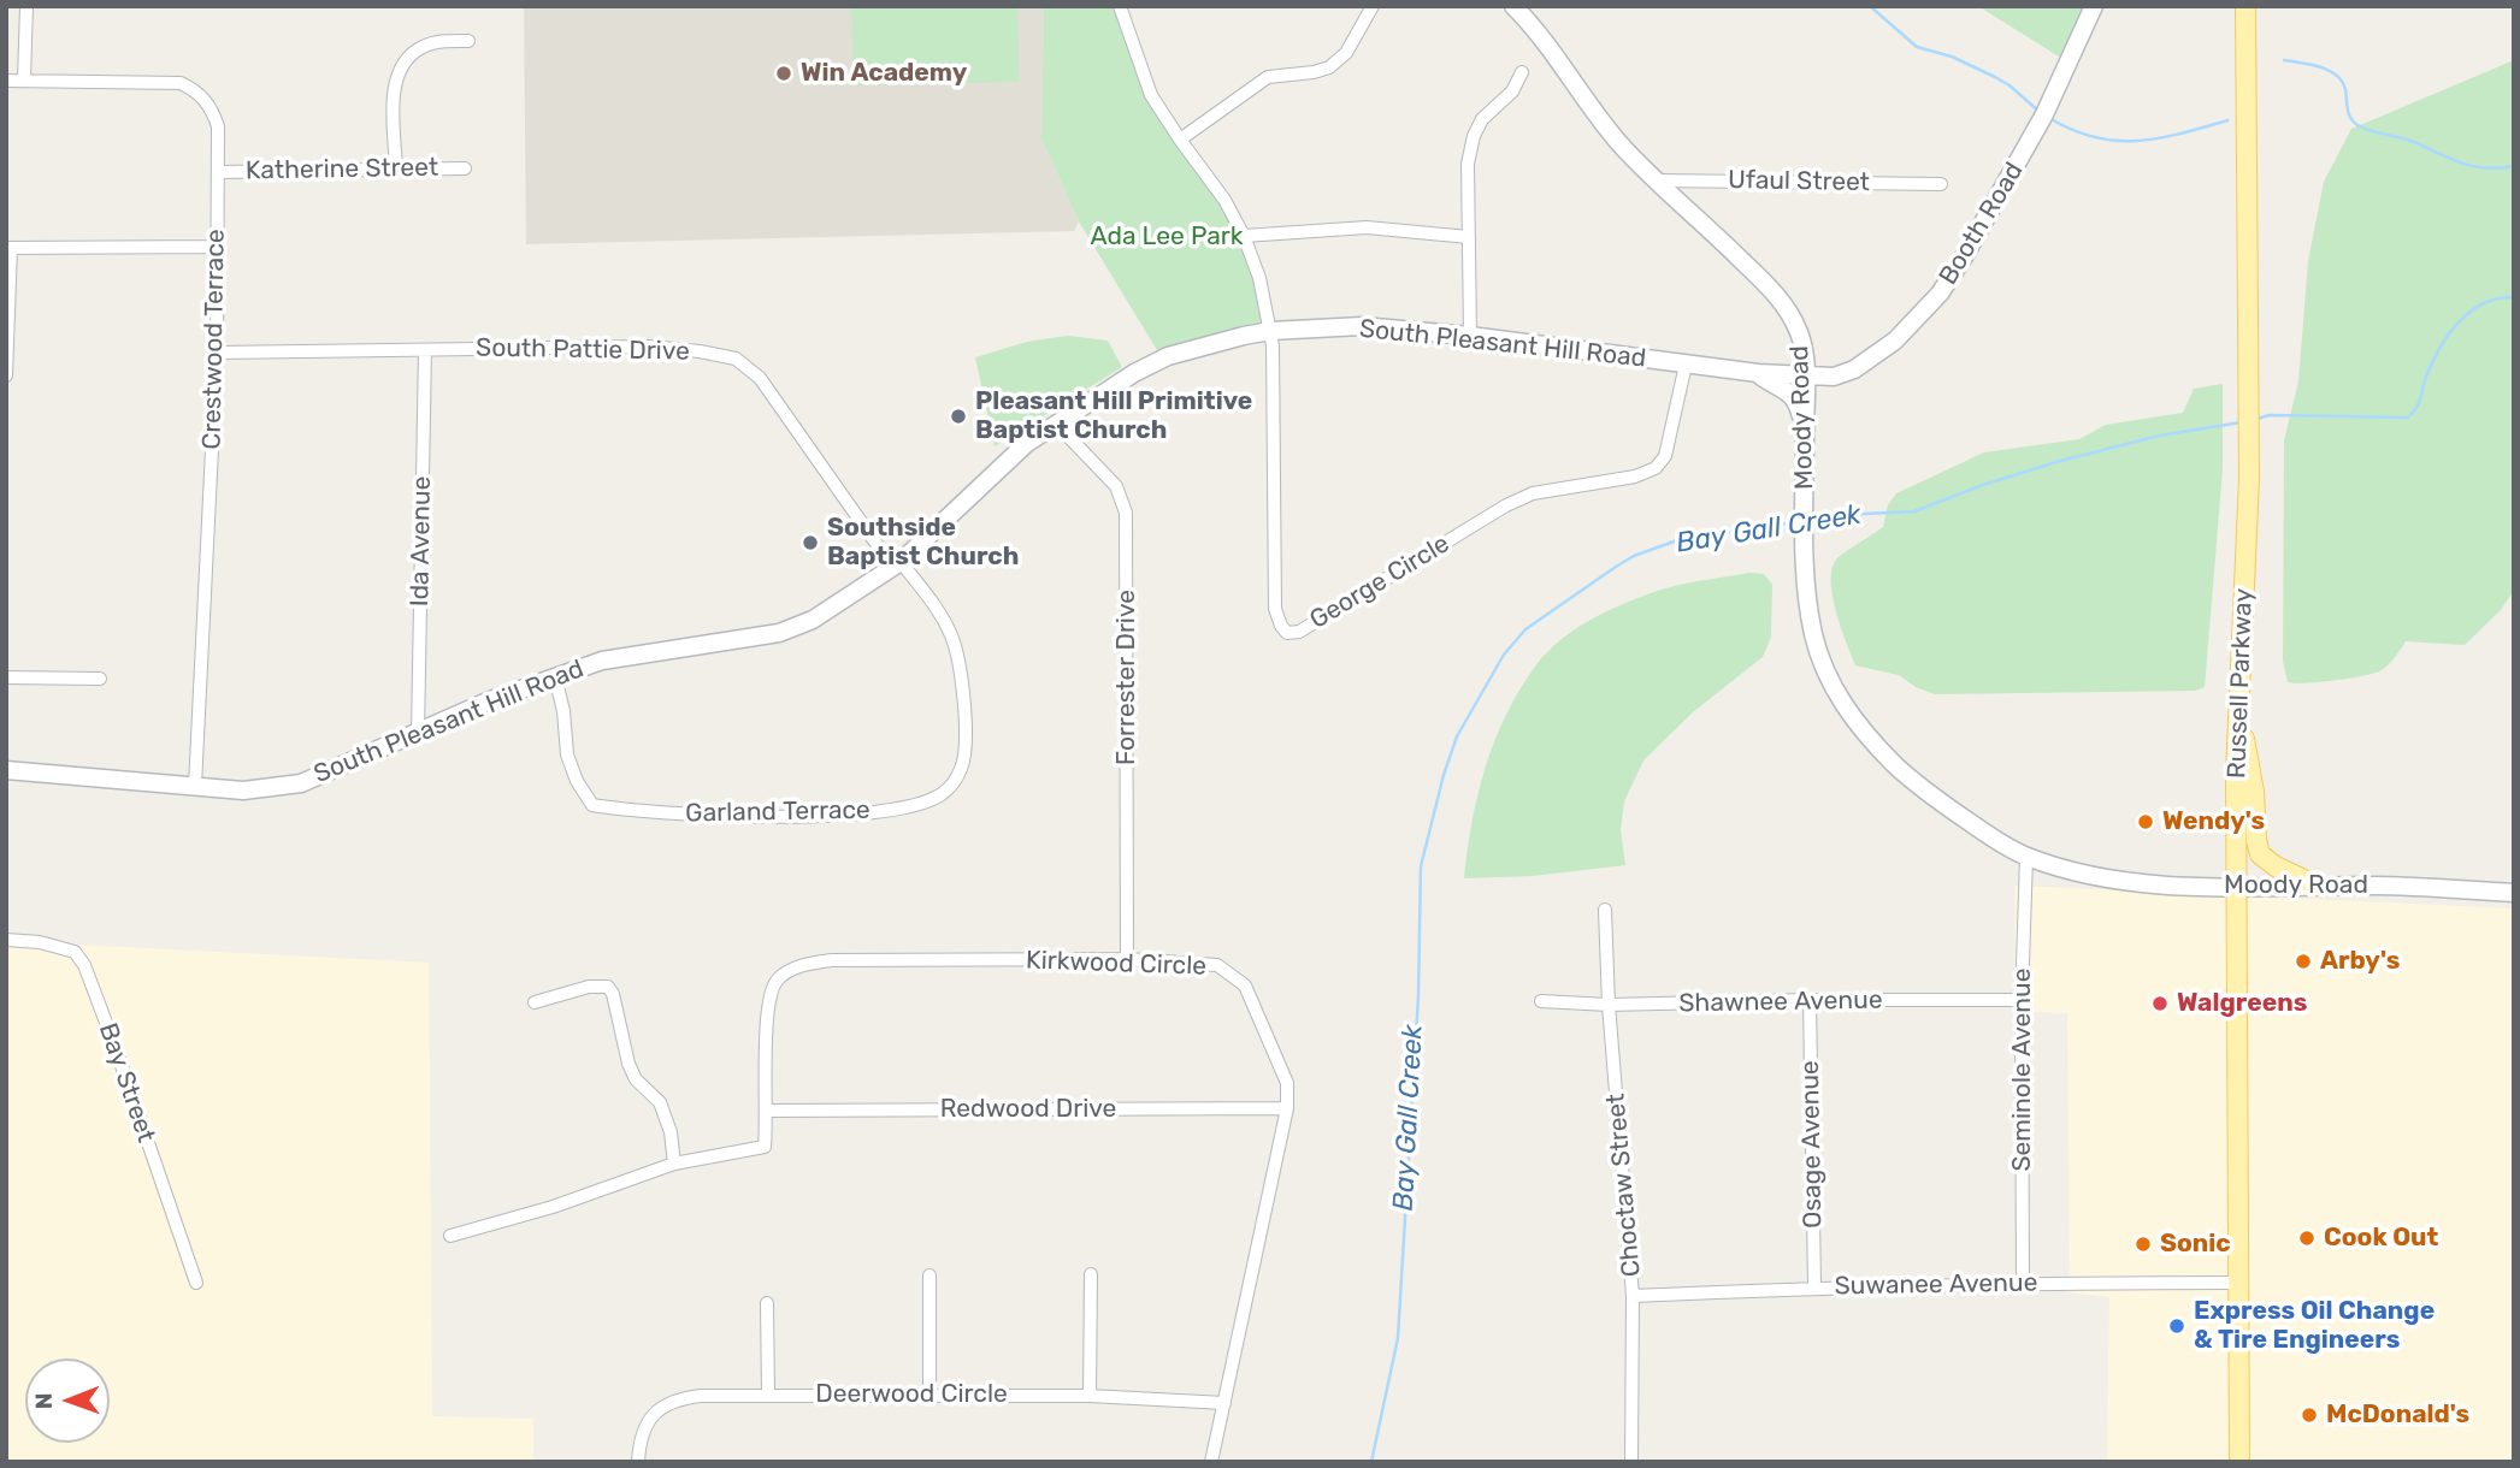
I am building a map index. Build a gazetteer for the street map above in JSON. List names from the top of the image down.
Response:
{
  "streets": {
    "main road": ["Russell Parkway"],
    "street": [
      "Katherine Street",
      "Ufaul Street",
      "Booth Road",
      "Crestwood Terrace",
      "South Pleasant Hill Road",
      "South Pattie Drive",
      "Moody Road",
      "Ida Avenue",
      "George Circle",
      "Forrester Drive",
      "Garland Terrace",
      "Kirkwood Circle",
      "Shawnee Avenue",
      "Seminole Avenue",
      "Bay Street",
      "Redwood Drive",
      "Osage Avenue",
      "Choctaw Street",
      "Suwanee Avenue",
      "Deerwood Circle"
    ]
  },
  "crossings": [
    ["Katherine Street", "Crestwood Terrace"],
    ["Ufaul Street", "Moody Road"],
    ["Booth Road", "South Pleasant Hill Road"],
    ["Booth Road", "Moody Road"],
    ["Crestwood Terrace", "South Pleasant Hill Road"],
    ["Crestwood Terrace", "South Pattie Drive"],
    ["South Pleasant Hill Road", "South Pattie Drive"],
    ["South Pleasant Hill Road", "Moody Road"],
    ["South Pleasant Hill Road", "Ida Avenue"],
    ["South Pleasant Hill Road", "George Circle"],
    ["South Pleasant Hill Road", "Forrester Drive"],
    ["South Pleasant Hill Road", "Garland Terrace"],
    ["South Pattie Drive", "Ida Avenue"],
    ["South Pattie Drive", "Garland Terrace"],
    ["Moody Road", "Russell Parkway"],
    ["Moody Road", "Seminole Avenue"],
    ["Forrester Drive", "Kirkwood Circle"],
    ["Russell Parkway", "Suwanee Avenue"],
    ["Kirkwood Circle", "Redwood Drive"],
    ["Kirkwood Circle", "Deerwood Circle"],
    ["Shawnee Avenue", "Seminole Avenue"],
    ["Shawnee Avenue", "Osage Avenue"],
    ["Shawnee Avenue", "Choctaw Street"],
    ["Seminole Avenue", "Suwanee Avenue"],
    ["Osage Avenue", "Suwanee Avenue"],
    ["Choctaw Street", "Suwanee Avenue"]
  ],
  "water": ["Bay Gall Creek"],
  "parks": ["Ada Lee Park"],
  "places": [
    "Win Academy",
    "Pleasant Hill Primitive Baptist Church",
    "Southside Baptist Church",
    "Wendy's",
    "Arby's",
    "Walgreens",
    "Cook Out",
    "Sonic",
    "Express Oil Change & Tire Engineers",
    "McDonald's"
  ],
  "north": "left"
}
